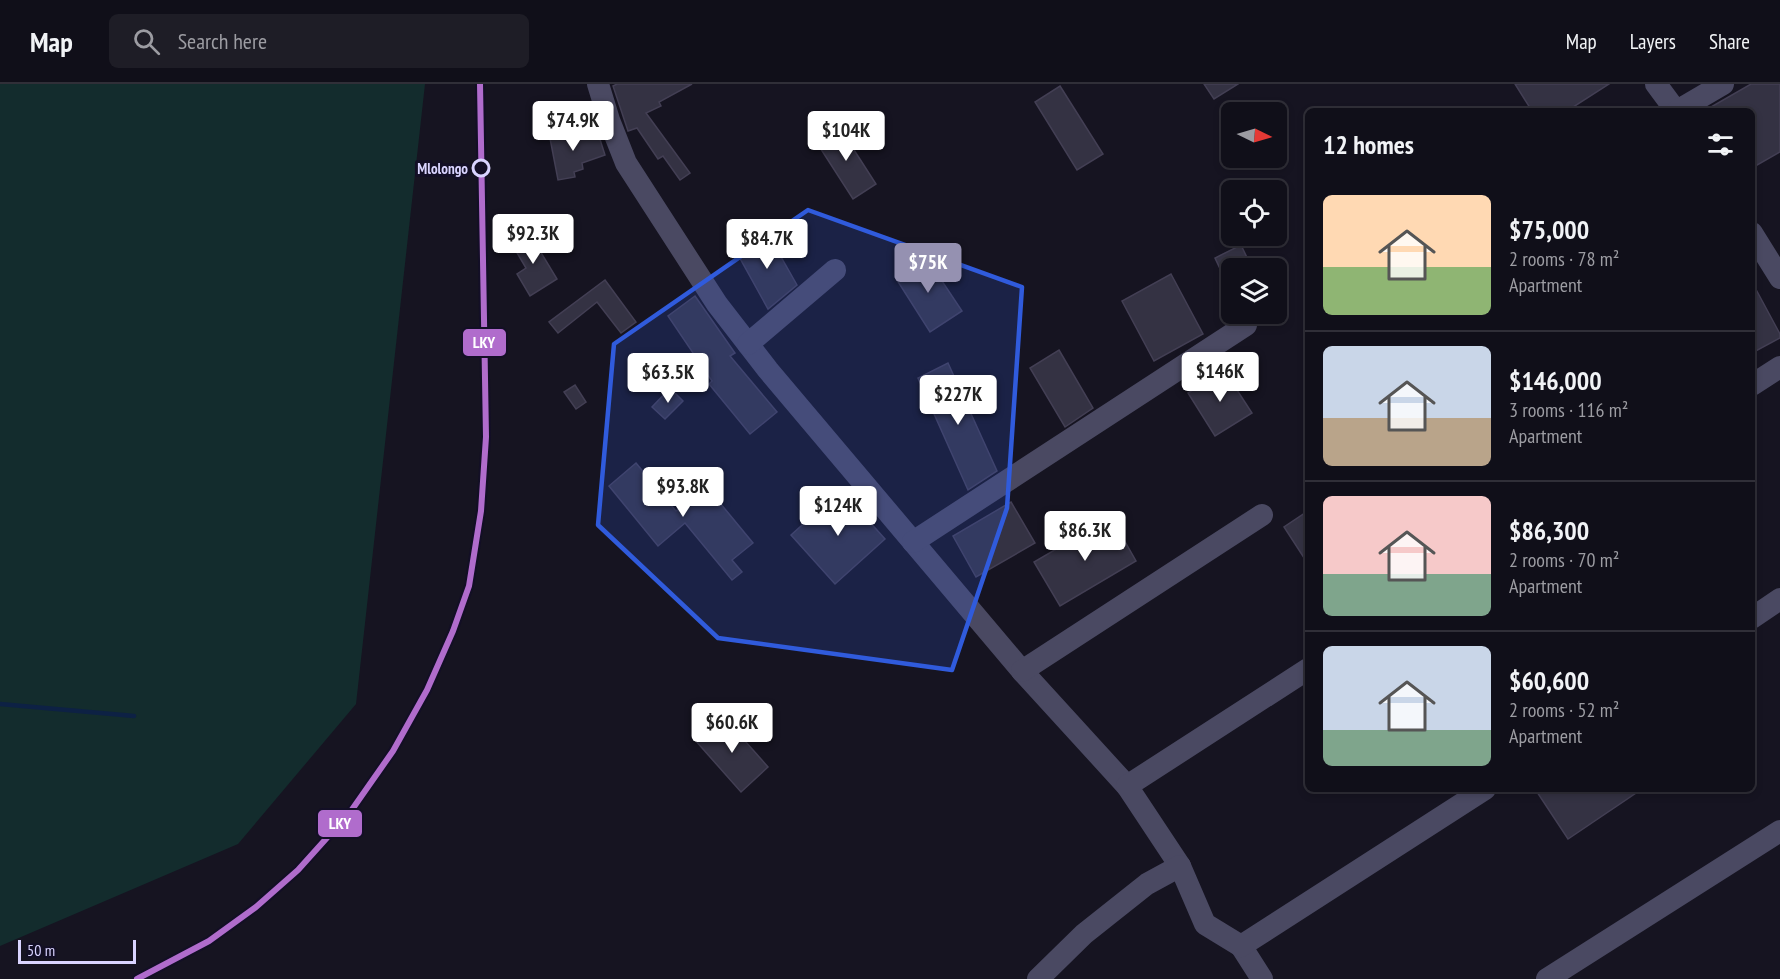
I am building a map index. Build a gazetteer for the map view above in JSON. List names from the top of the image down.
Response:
{
  "places": ["Mlolongo"],
  "lines": ["transit line LKY"],
  "scale_bar": "50 m",
  "north": "right",
  "page": {
    "header": "Map",
    "search": "Search here",
    "nav": ["Map", "Layers", "Share"],
    "price": [
      "$74.9K",
      "$104K",
      "$92.3K",
      "$84.7K",
      "$75K",
      "$146K",
      "$63.5K",
      "$227K",
      "$93.8K",
      "$124K",
      "$86.3K",
      "$60.6K"
    ],
    "heading": "12 homes",
    "list": [
      {
        "name": "$75,000",
        "note": "2 rooms · 78 m² · Apartment"
      },
      {
        "name": "$146,000",
        "note": "3 rooms · 116 m² · Apartment"
      },
      {
        "name": "$86,300",
        "note": "2 rooms · 70 m² · Apartment"
      },
      {
        "name": "$60,600",
        "note": "2 rooms · 52 m² · Apartment"
      }
    ],
    "scale": "50 m"
  }
}
